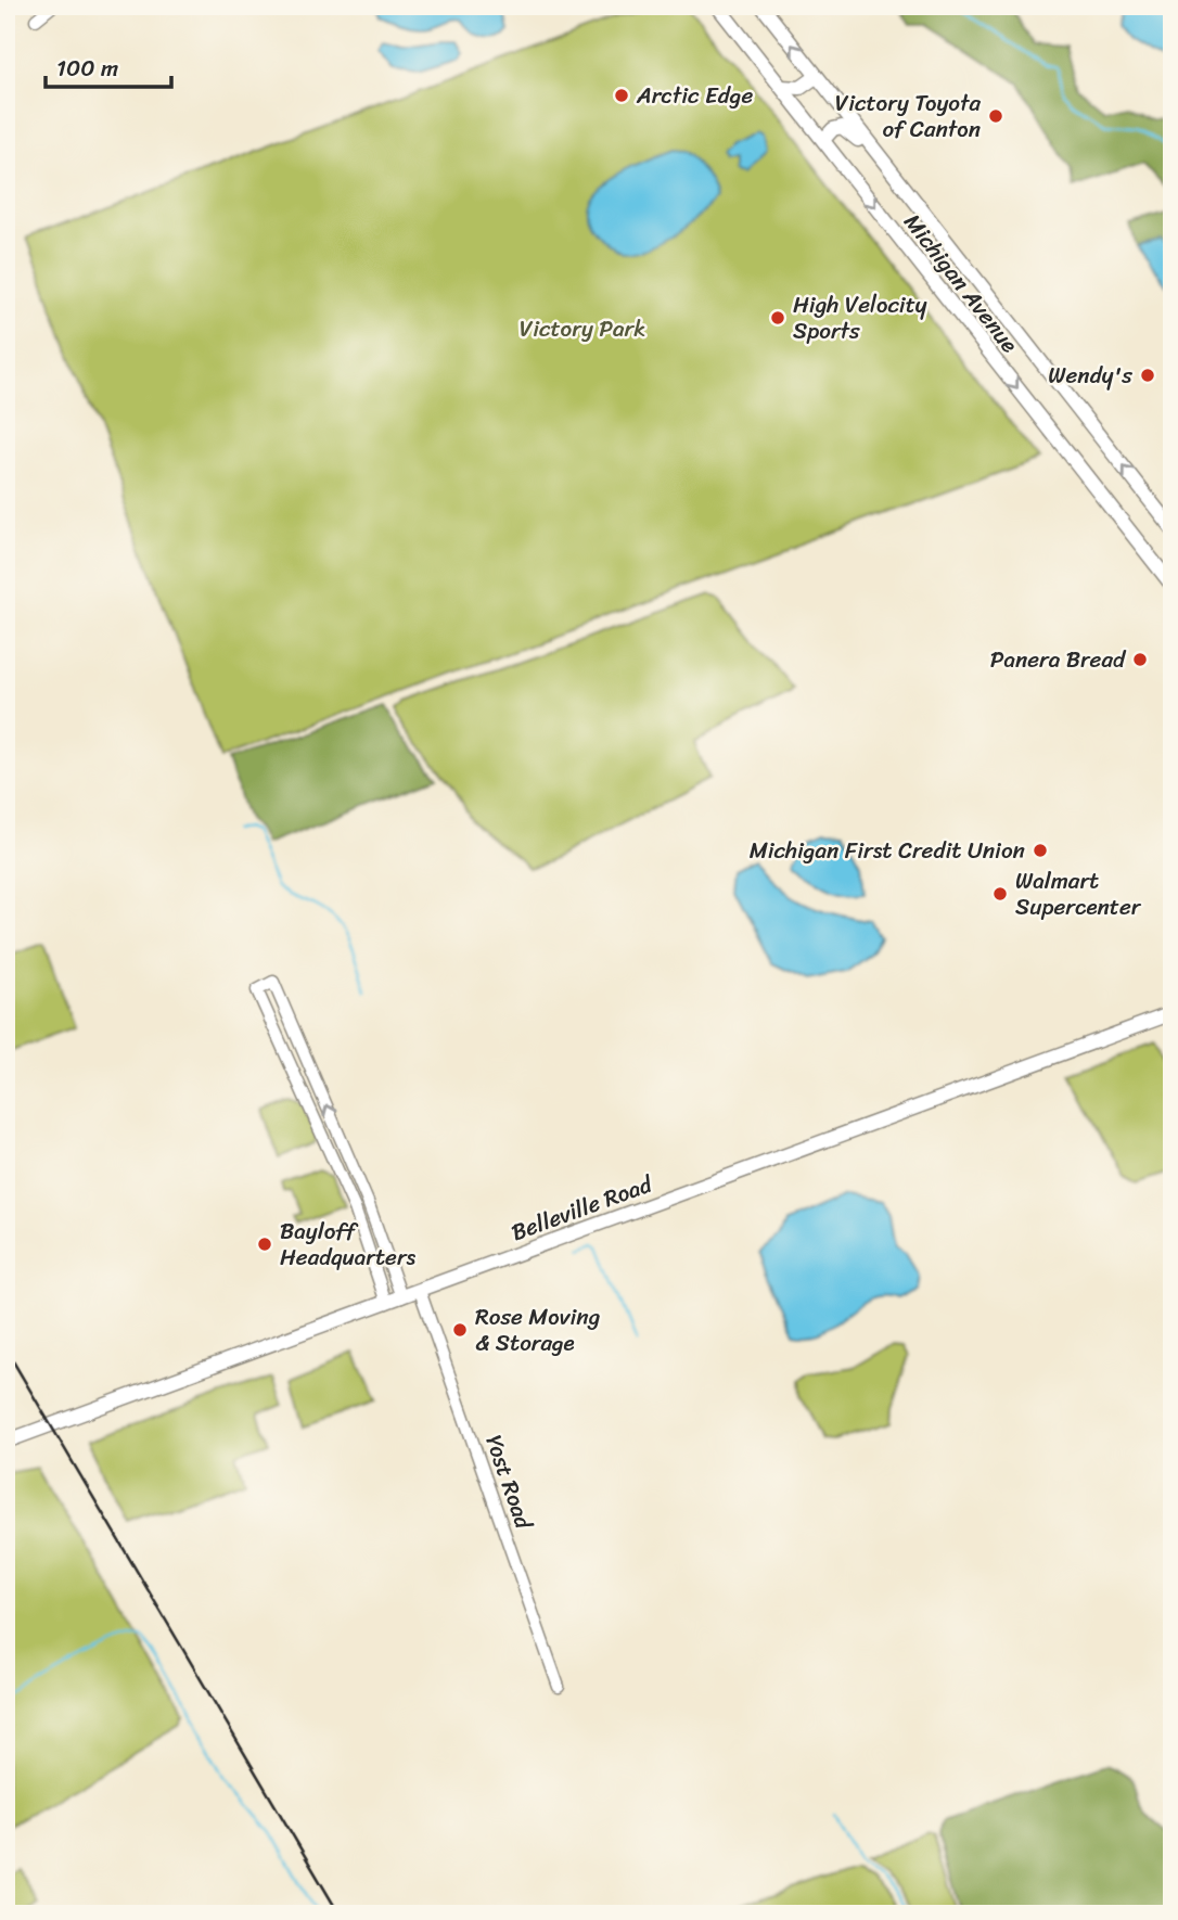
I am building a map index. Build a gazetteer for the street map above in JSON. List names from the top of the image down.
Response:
{
  "streets": {
    "main road": ["Michigan Avenue", "Belleville Road"],
    "street": ["Yost Road"]
  },
  "crossings": [
    ["Belleville Road", "Yost Road"]
  ],
  "parks": ["Victory Park"],
  "places": [
    "Arctic Edge",
    "Victory Toyota of Canton",
    "High Velocity Sports",
    "Wendy's",
    "Panera Bread",
    "Michigan First Credit Union",
    "Walmart Supercenter",
    "Bayloff Headquarters",
    "Rose Moving & Storage"
  ],
  "scale_bar": "100 m"
}
